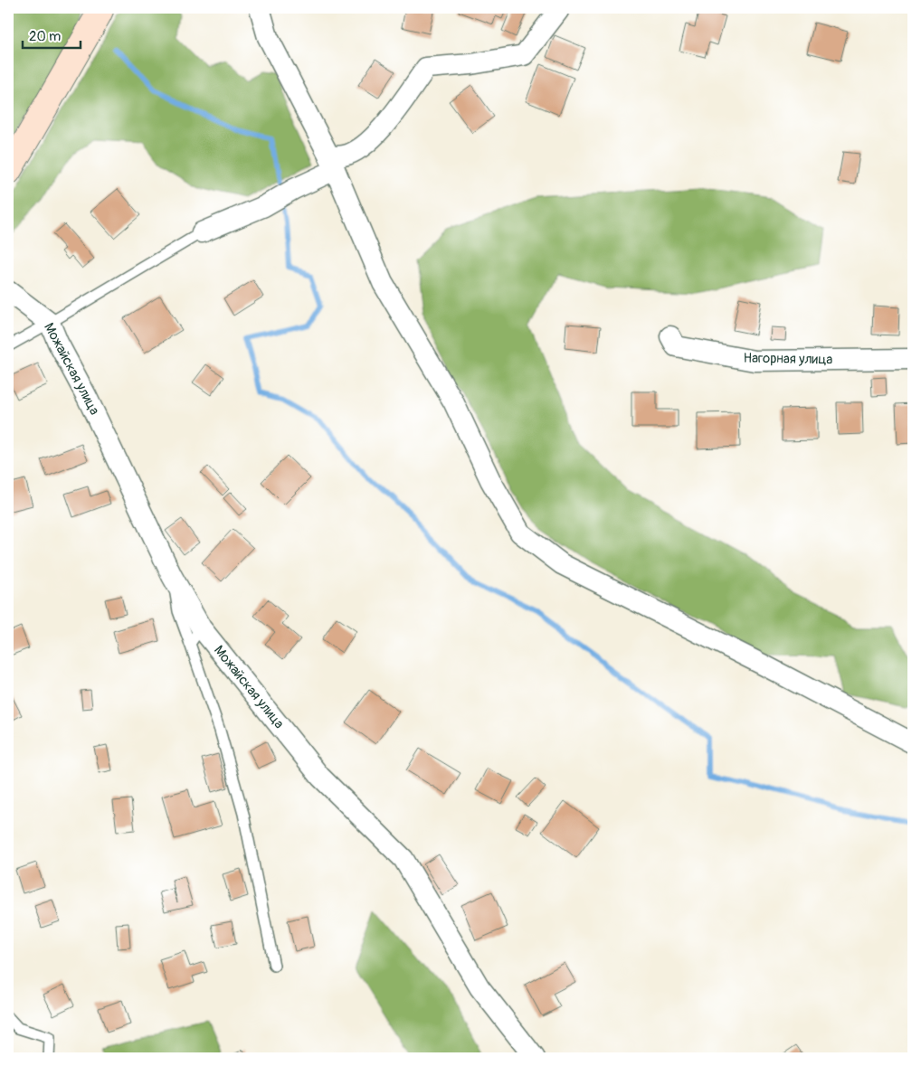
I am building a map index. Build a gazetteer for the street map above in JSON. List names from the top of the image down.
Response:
{
  "streets": {
    "street": ["Нагорная улица", "Можайская улица"]
  },
  "scale_bar": "20 m"
}
